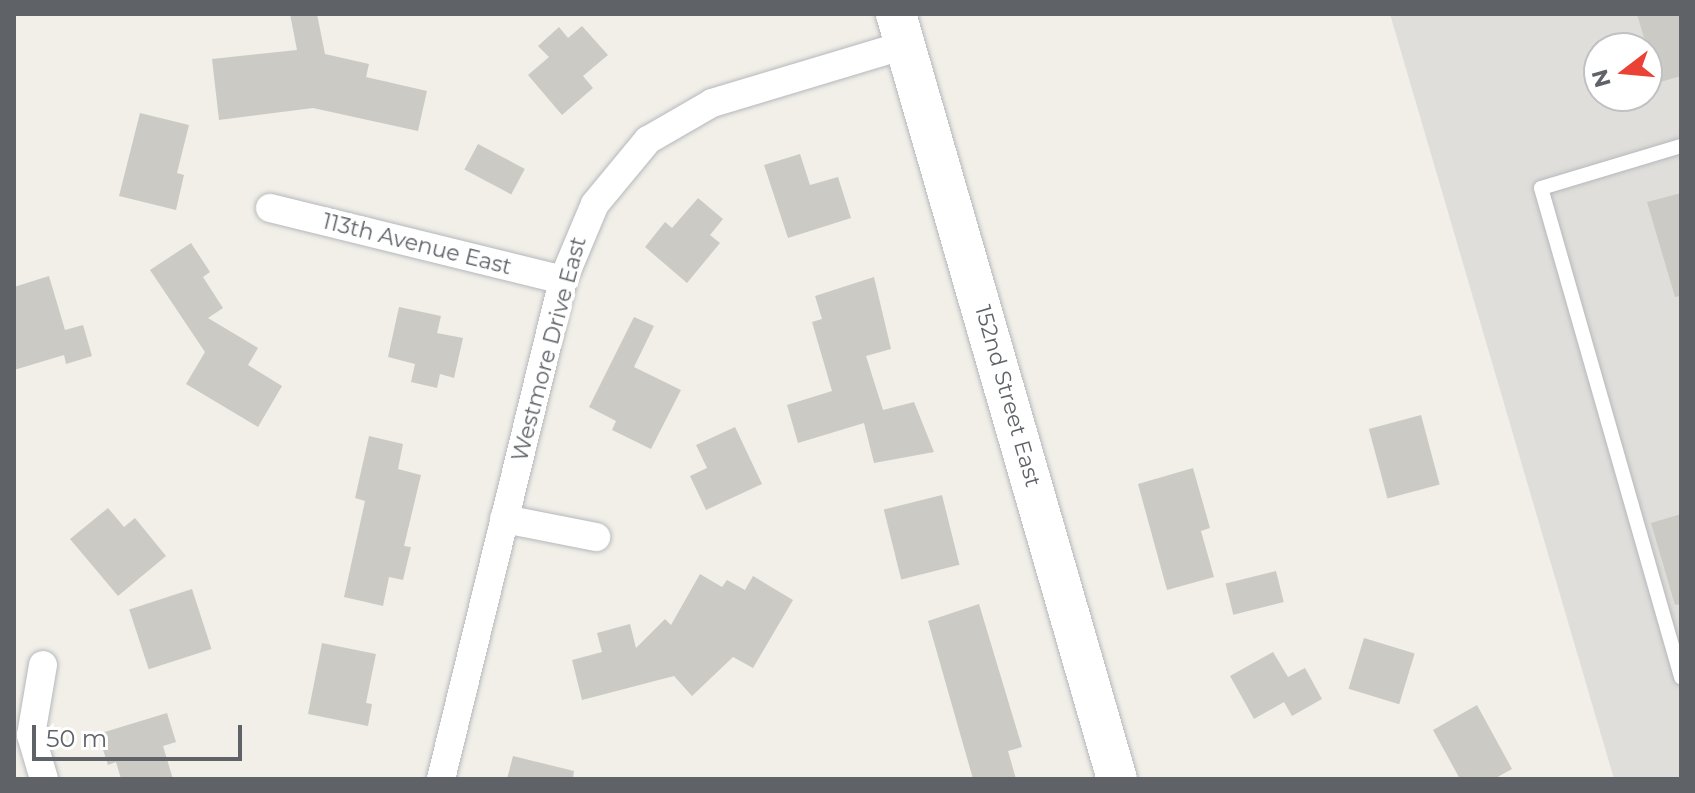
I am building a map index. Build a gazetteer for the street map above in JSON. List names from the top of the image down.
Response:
{
  "streets": {
    "main road": ["152nd Street East"],
    "street": ["113th Avenue East", "Westmore Drive East"]
  },
  "crossings": [
    ["113th Avenue East", "Westmore Drive East"],
    ["Westmore Drive East", "152nd Street East"]
  ],
  "scale_bar": "50 m",
  "north": "left"
}
